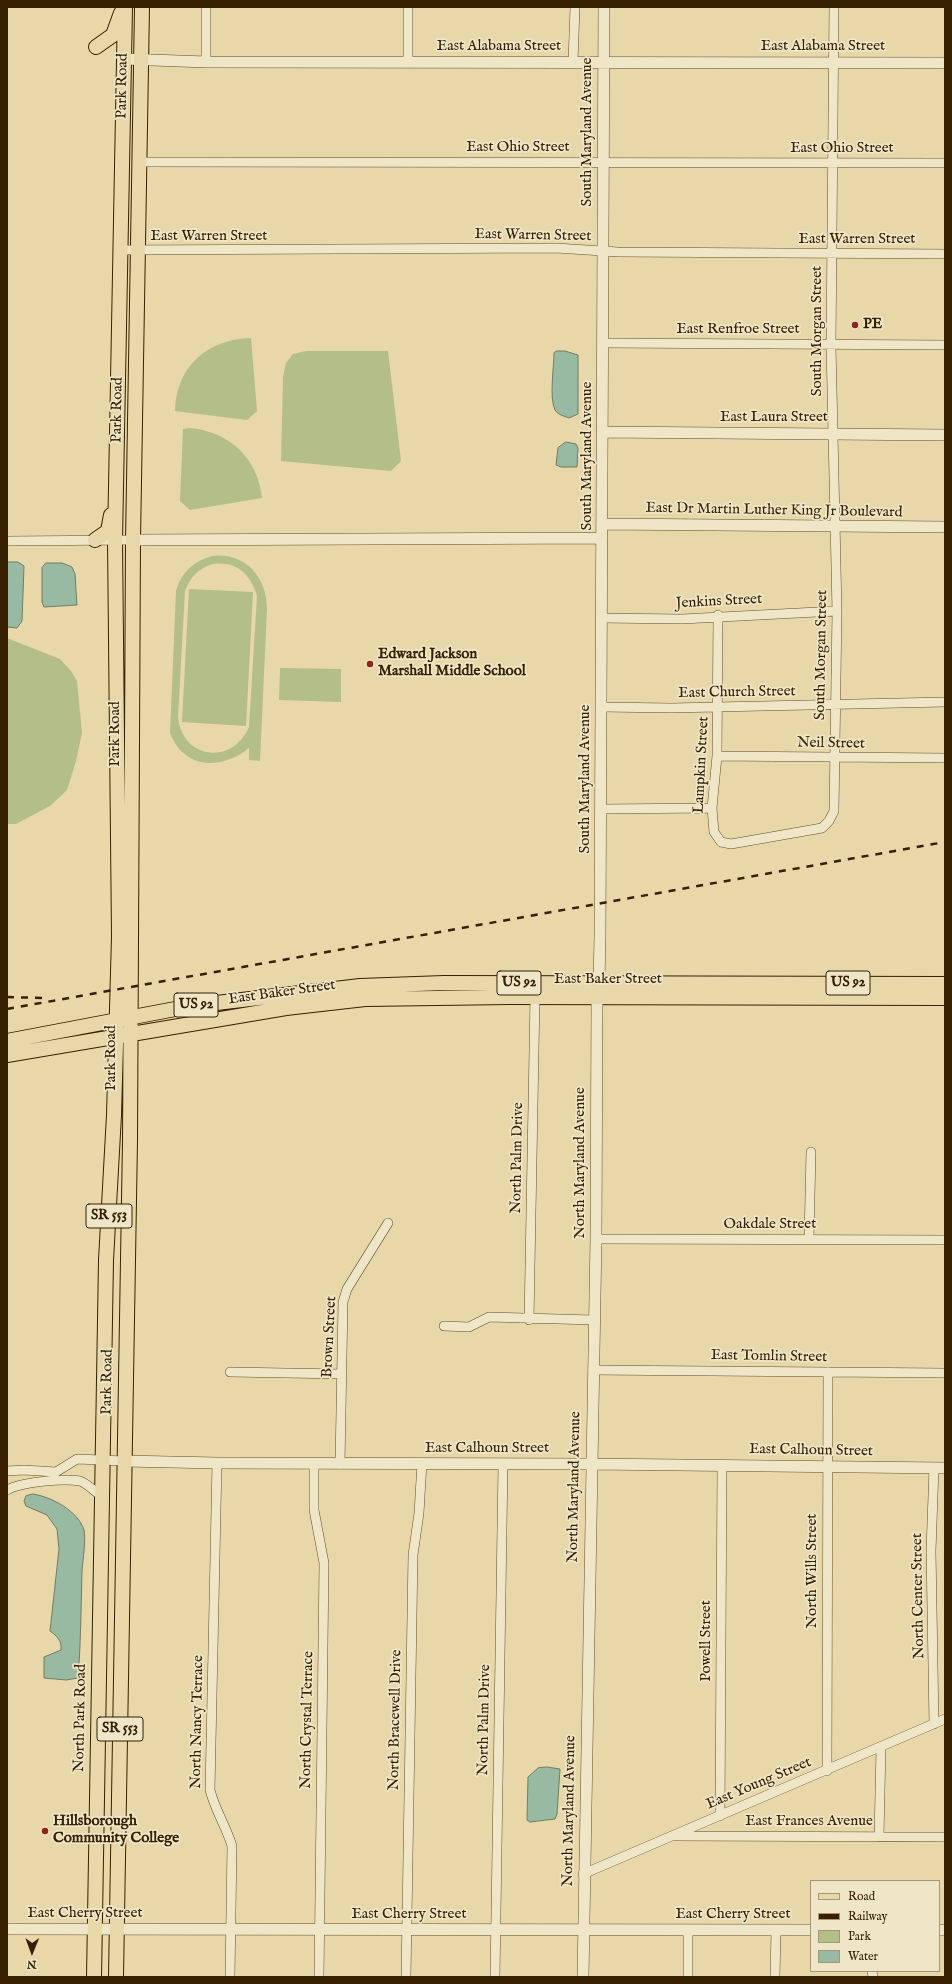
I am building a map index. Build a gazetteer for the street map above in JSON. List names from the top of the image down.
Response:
{
  "streets": {
    "main road": [
      "Park Road",
      "East Baker Street",
      "US 92",
      "SR 553",
      "North Park Road"
    ],
    "street": [
      "East Alabama Street",
      "South Maryland Avenue",
      "East Ohio Street",
      "East Warren Street",
      "East Renfroe Street",
      "South Morgan Street",
      "East Laura Street",
      "East Dr Martin Luther King Jr Boulevard",
      "Jenkins Street",
      "East Church Street",
      "Neil Street",
      "Lampkin Street",
      "North Palm Drive",
      "North Maryland Avenue",
      "Oakdale Street",
      "Brown Street",
      "East Tomlin Street",
      "East Calhoun Street",
      "North Wills Street",
      "North Center Street",
      "Powell Street",
      "North Crystal Terrace",
      "North Bracewell Drive",
      "North Nancy Terrace",
      "East Young Street",
      "East Frances Avenue",
      "East Cherry Street"
    ]
  },
  "crossings": [
    ["East Alabama Street", "Park Road"],
    ["East Alabama Street", "South Maryland Avenue"],
    ["East Alabama Street", "South Morgan Street"],
    ["Park Road", "East Ohio Street"],
    ["Park Road", "East Warren Street"],
    ["Park Road", "East Baker Street"],
    ["Park Road", "US 92"],
    ["Park Road", "SR 553"],
    ["Park Road", "East Calhoun Street"],
    ["Park Road", "North Park Road"],
    ["South Maryland Avenue", "East Ohio Street"],
    ["South Maryland Avenue", "East Warren Street"],
    ["South Maryland Avenue", "East Renfroe Street"],
    ["South Maryland Avenue", "East Laura Street"],
    ["South Maryland Avenue", "East Dr Martin Luther King Jr Boulevard"],
    ["South Maryland Avenue", "Jenkins Street"],
    ["South Maryland Avenue", "East Church Street"],
    ["South Maryland Avenue", "East Baker Street"],
    ["South Maryland Avenue", "North Maryland Avenue"],
    ["East Ohio Street", "South Morgan Street"],
    ["East Warren Street", "South Morgan Street"],
    ["East Renfroe Street", "South Morgan Street"],
    ["South Morgan Street", "East Laura Street"],
    ["South Morgan Street", "East Dr Martin Luther King Jr Boulevard"],
    ["South Morgan Street", "Jenkins Street"],
    ["South Morgan Street", "East Church Street"],
    ["South Morgan Street", "Neil Street"],
    ["South Morgan Street", "Lampkin Street"],
    ["Jenkins Street", "Lampkin Street"],
    ["East Church Street", "Lampkin Street"],
    ["Neil Street", "Lampkin Street"],
    ["East Baker Street", "US 92"],
    ["East Baker Street", "North Palm Drive"],
    ["East Baker Street", "North Maryland Avenue"],
    ["North Palm Drive", "East Calhoun Street"],
    ["North Palm Drive", "East Cherry Street"],
    ["North Maryland Avenue", "Oakdale Street"],
    ["North Maryland Avenue", "East Tomlin Street"],
    ["North Maryland Avenue", "East Calhoun Street"],
    ["North Maryland Avenue", "East Young Street"],
    ["North Maryland Avenue", "East Cherry Street"],
    ["SR 553", "East Calhoun Street"],
    ["SR 553", "East Cherry Street"],
    ["Brown Street", "East Calhoun Street"],
    ["East Tomlin Street", "North Wills Street"],
    ["East Calhoun Street", "North Wills Street"],
    ["East Calhoun Street", "North Center Street"],
    ["East Calhoun Street", "Powell Street"],
    ["East Calhoun Street", "North Crystal Terrace"],
    ["East Calhoun Street", "North Bracewell Drive"],
    ["East Calhoun Street", "North Nancy Terrace"],
    ["North Wills Street", "East Young Street"],
    ["North Center Street", "East Young Street"],
    ["Powell Street", "East Young Street"],
    ["North Park Road", "East Cherry Street"],
    ["North Crystal Terrace", "East Cherry Street"],
    ["North Bracewell Drive", "East Cherry Street"],
    ["North Nancy Terrace", "East Cherry Street"],
    ["East Young Street", "East Frances Avenue"]
  ],
  "places": ["PE", "Edward Jackson Marshall Middle School", "Hillsborough Community College"],
  "legend": [
    "Road",
    "Railway",
    "Park",
    "Water"
  ],
  "north": "bottom"
}
